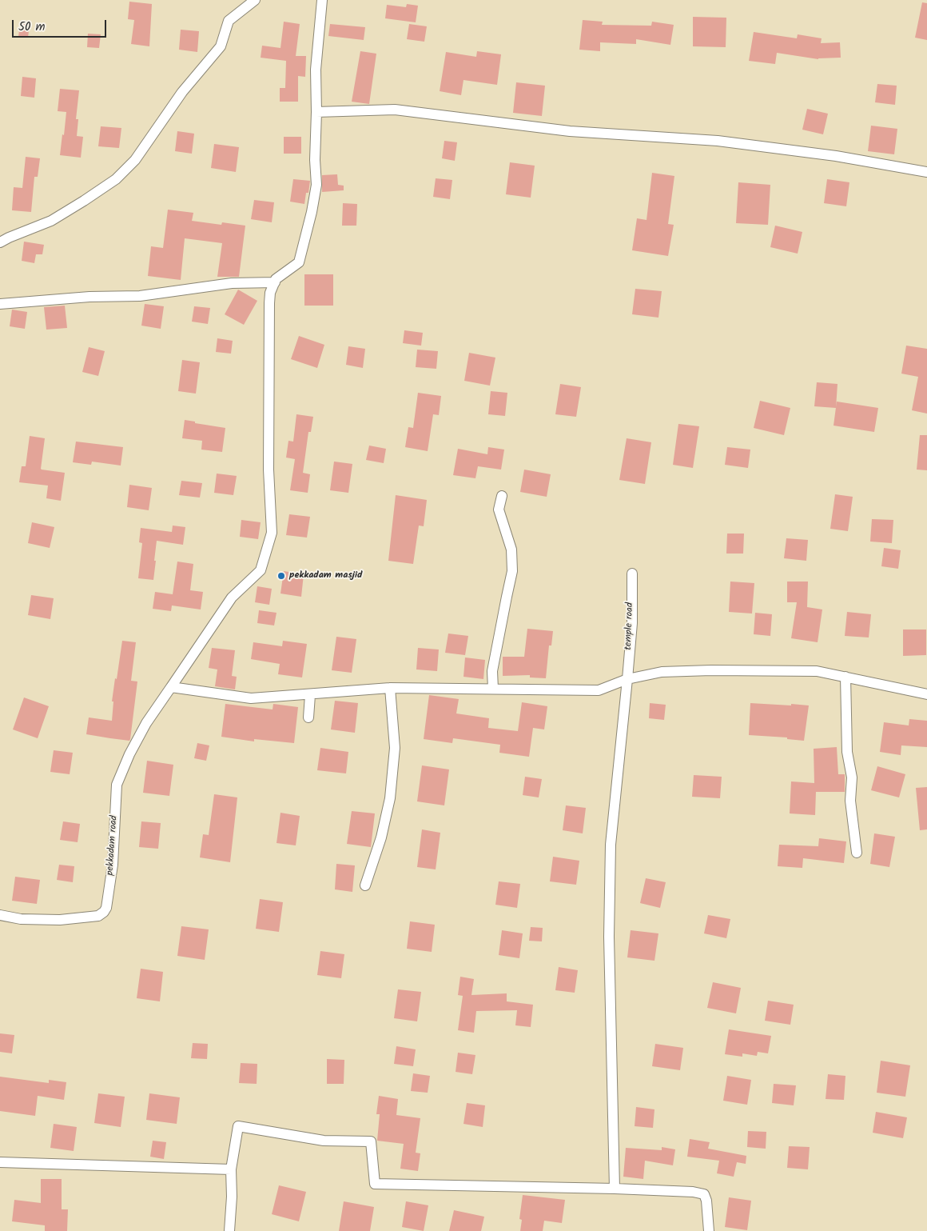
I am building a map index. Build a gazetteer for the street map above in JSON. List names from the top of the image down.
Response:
{
  "streets": {
    "street": ["temple road", "pekkadam road"]
  },
  "places": ["pekkadam masjid"],
  "scale_bar": "50 m"
}
